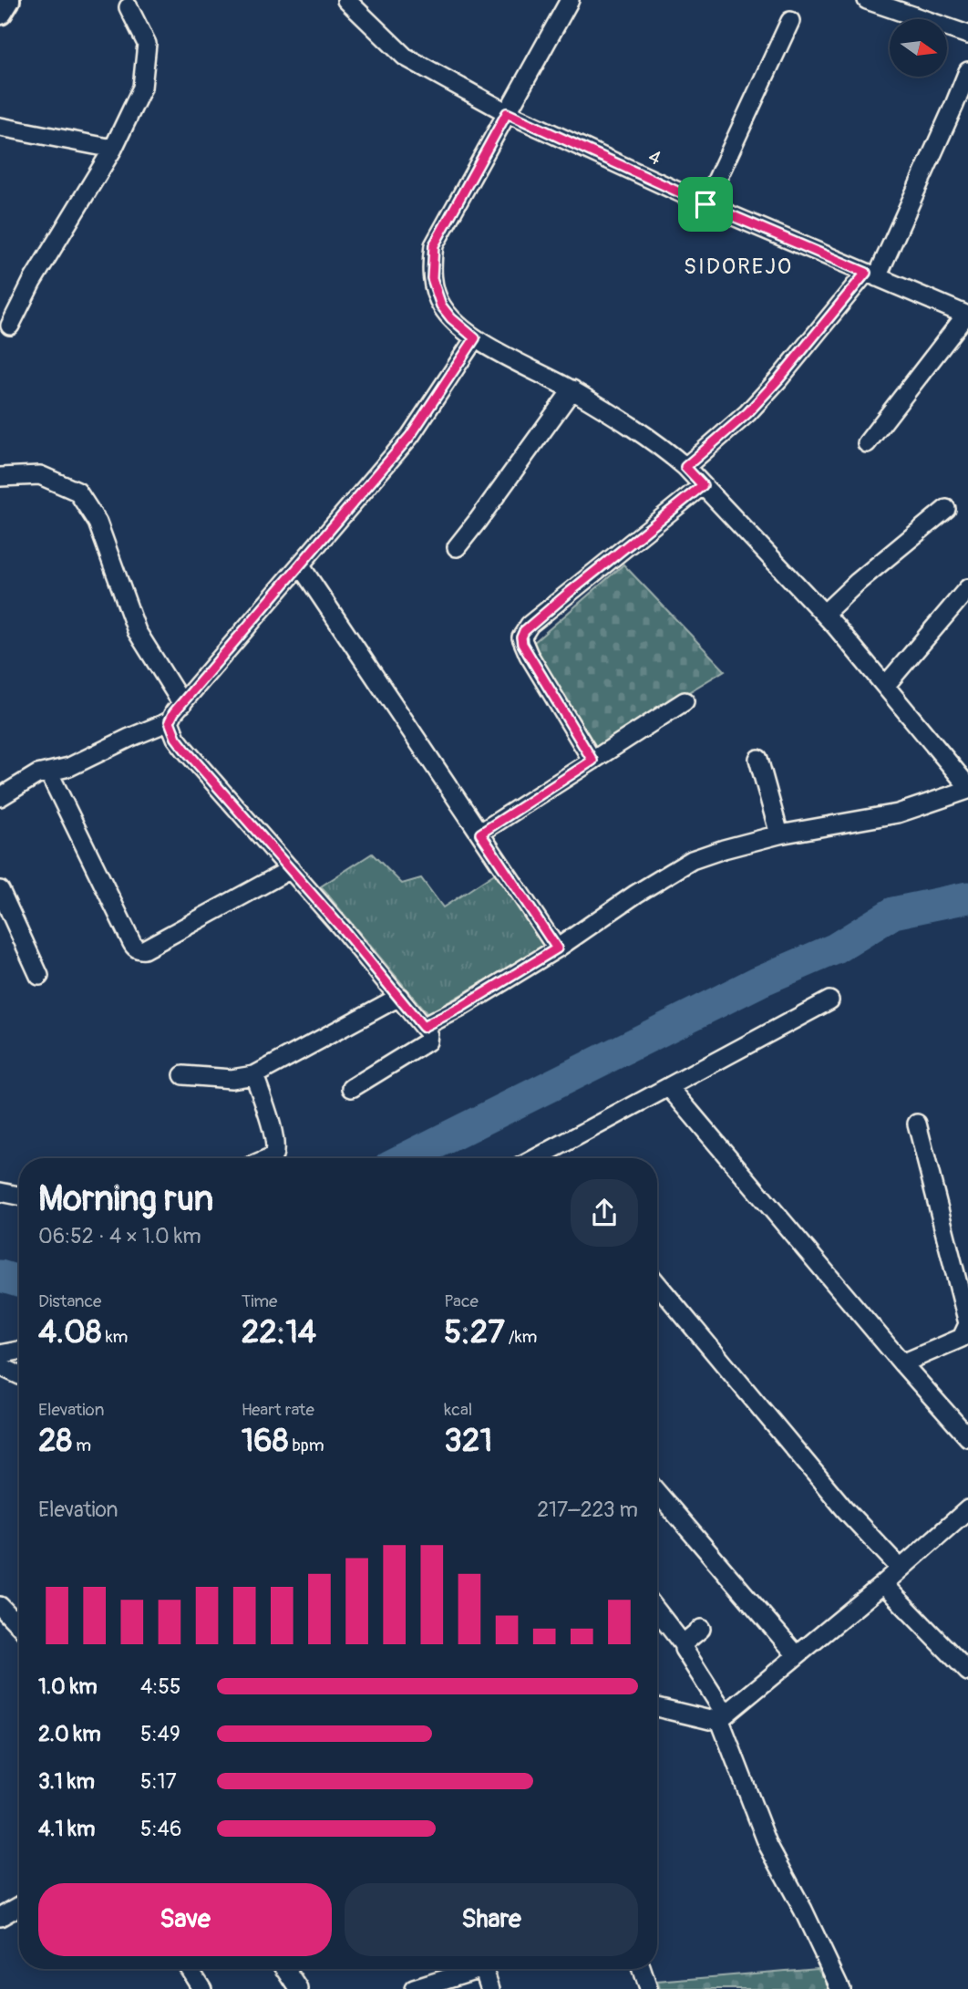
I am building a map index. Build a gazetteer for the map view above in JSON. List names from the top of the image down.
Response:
{
  "streets": {
    "street": ["4"]
  },
  "districts": ["SIDOREJO"],
  "north": "right",
  "page": {
    "heading": ["Morning run", "06:52 · 4 × 1.0 km"],
    "stats": [
      ["Distance", "4.08 km"],
      ["Time", "22:14"],
      ["Pace", "5:27 /km"],
      ["Elevation", "28 m"],
      ["Heart rate", "168 bpm"],
      ["kcal", "321"]
    ],
    "chart": ["Elevation", "217–223 m"],
    "list": [
      {
        "name": "1.0 km",
        "note": "4:55"
      },
      {
        "name": "2.0 km",
        "note": "5:49"
      },
      {
        "name": "3.1 km",
        "note": "5:17"
      },
      {
        "name": "4.1 km",
        "note": "5:46"
      }
    ],
    "buttons": ["Save", "Share"]
  }
}
